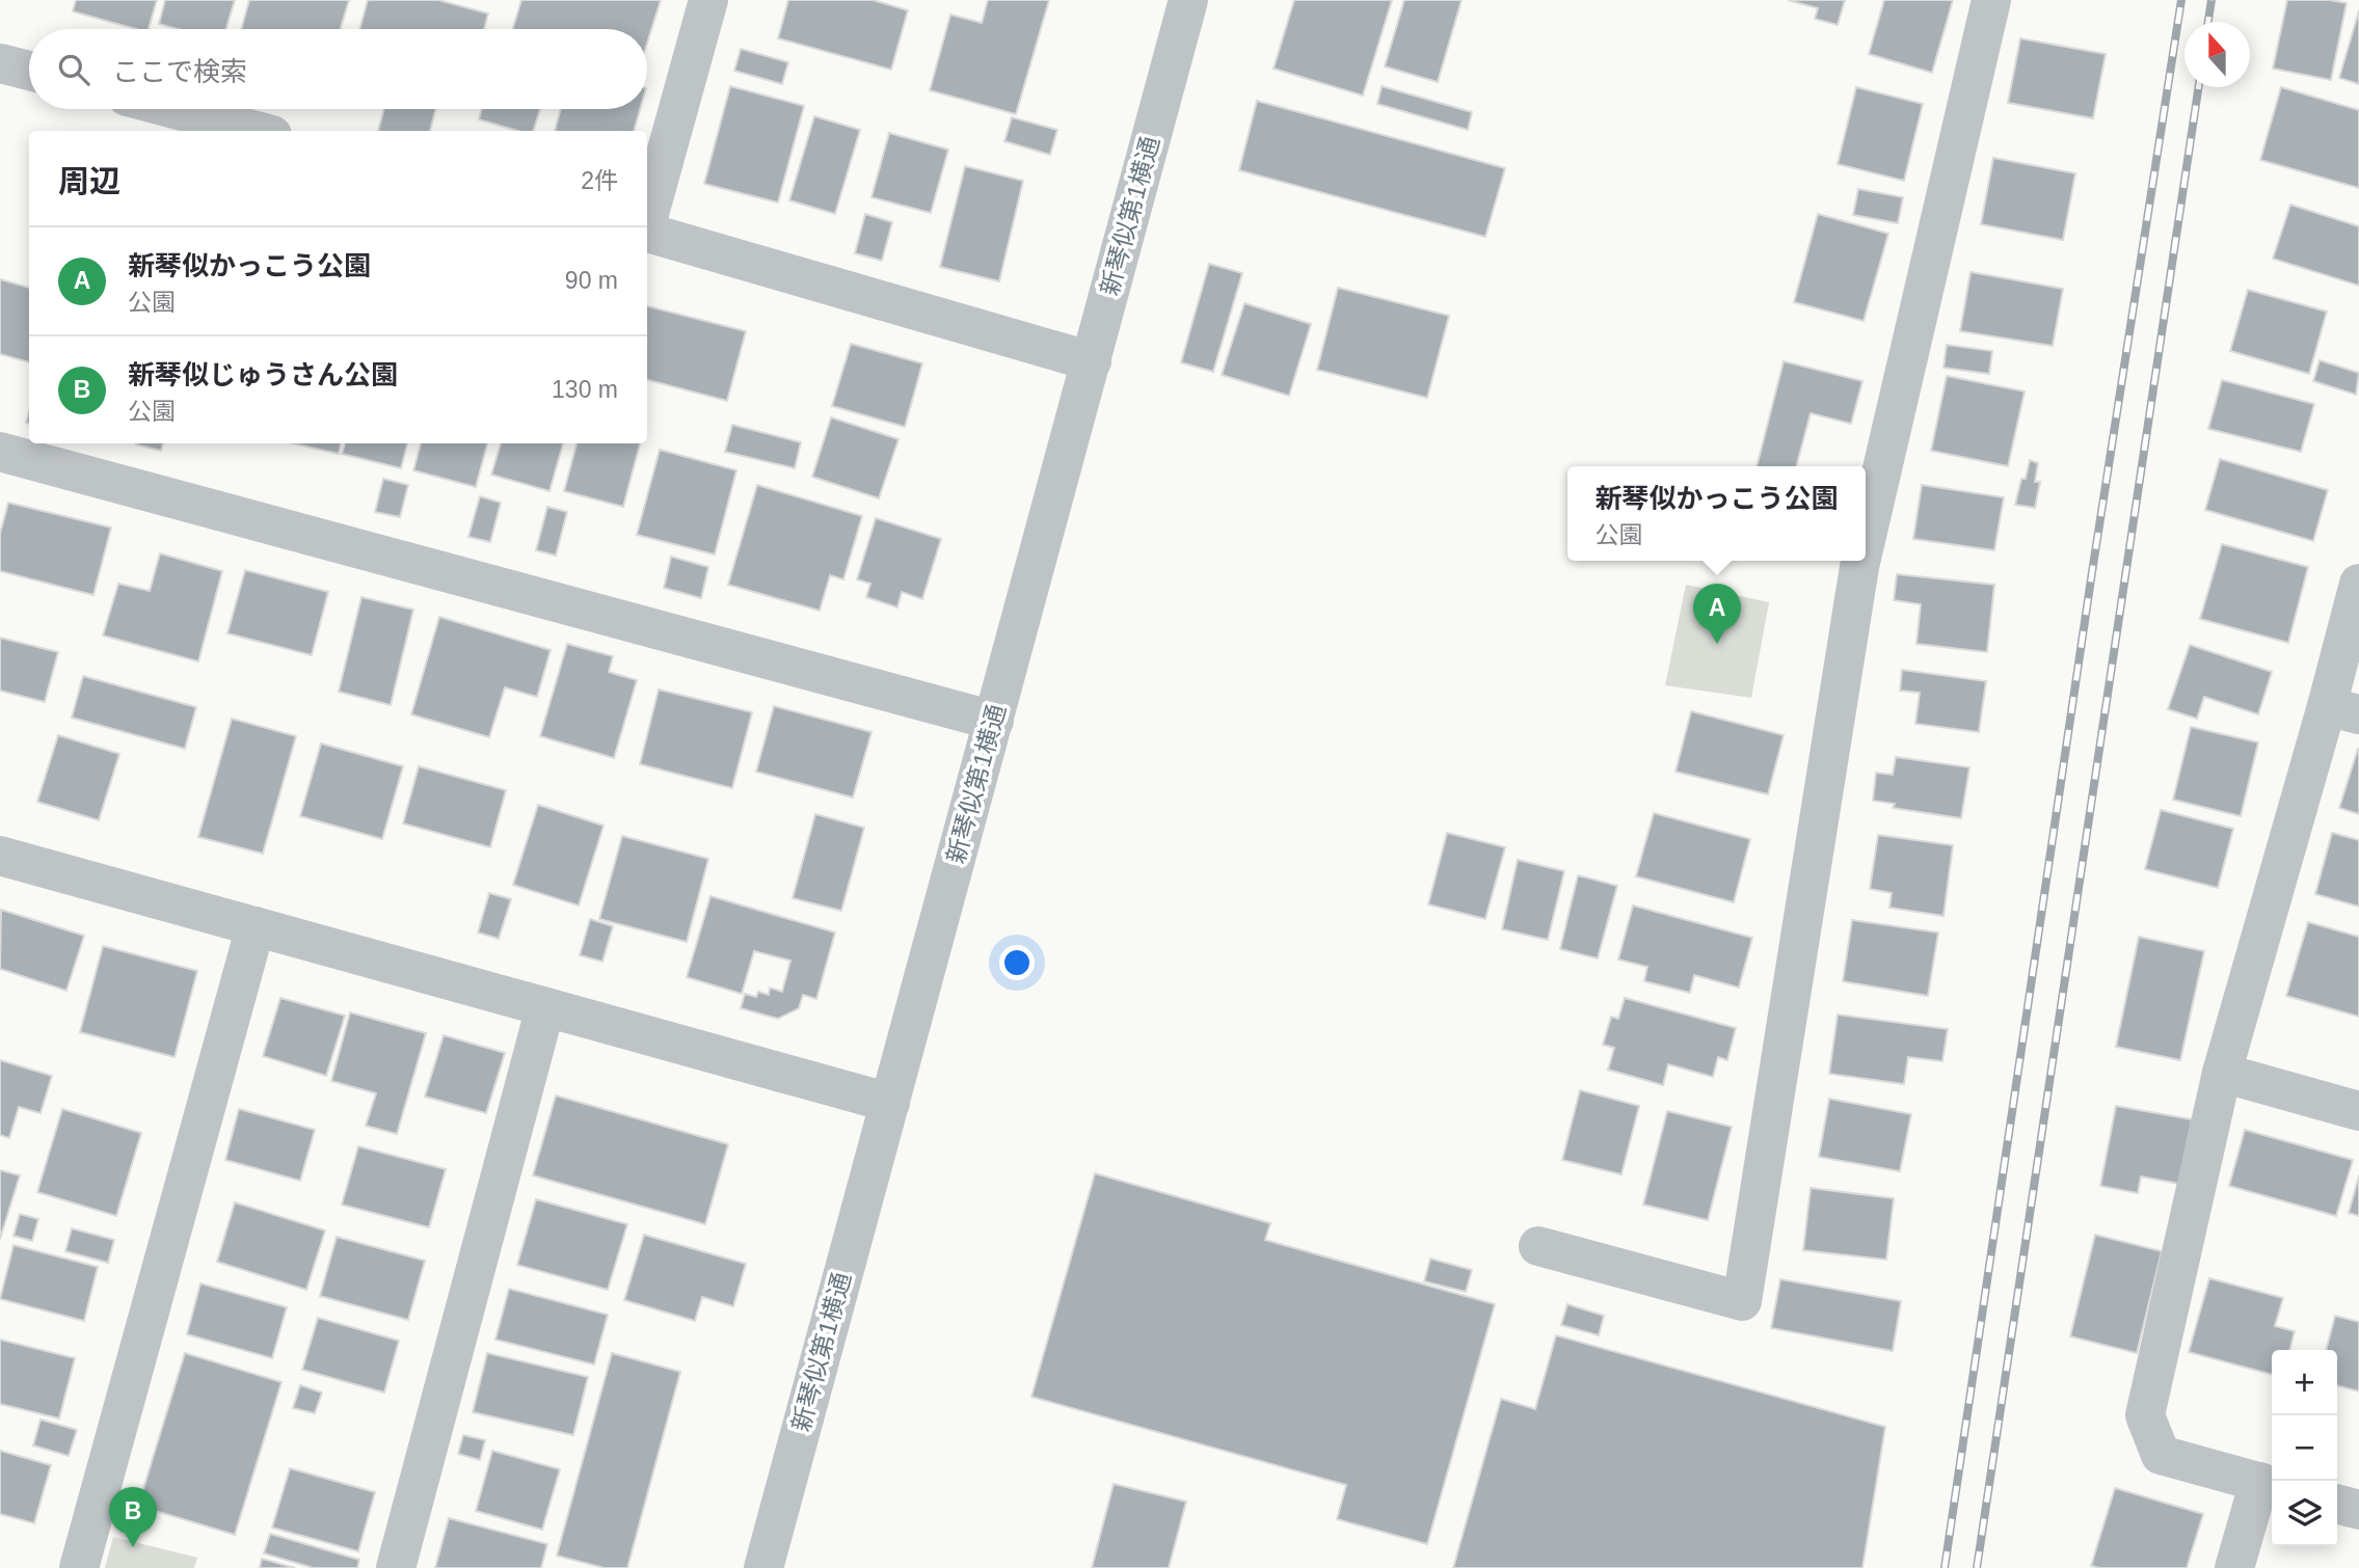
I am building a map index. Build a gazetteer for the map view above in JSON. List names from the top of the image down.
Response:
{
  "streets": {
    "street": ["新琴似第1横通"]
  },
  "north": "top",
  "page": {
    "search": "ここで検索",
    "heading": ["周辺", "2件"],
    "list": [
      {
        "mark": "A",
        "name": "新琴似かっこう公園",
        "note": "公園",
        "value": "90 m"
      },
      {
        "mark": "B",
        "name": "新琴似じゅうさん公園",
        "note": "公園",
        "value": "130 m"
      }
    ],
    "popup": ["新琴似かっこう公園", "公園"],
    "pins": ["A", "B"],
    "map_buttons": ["+", "−"]
  }
}
